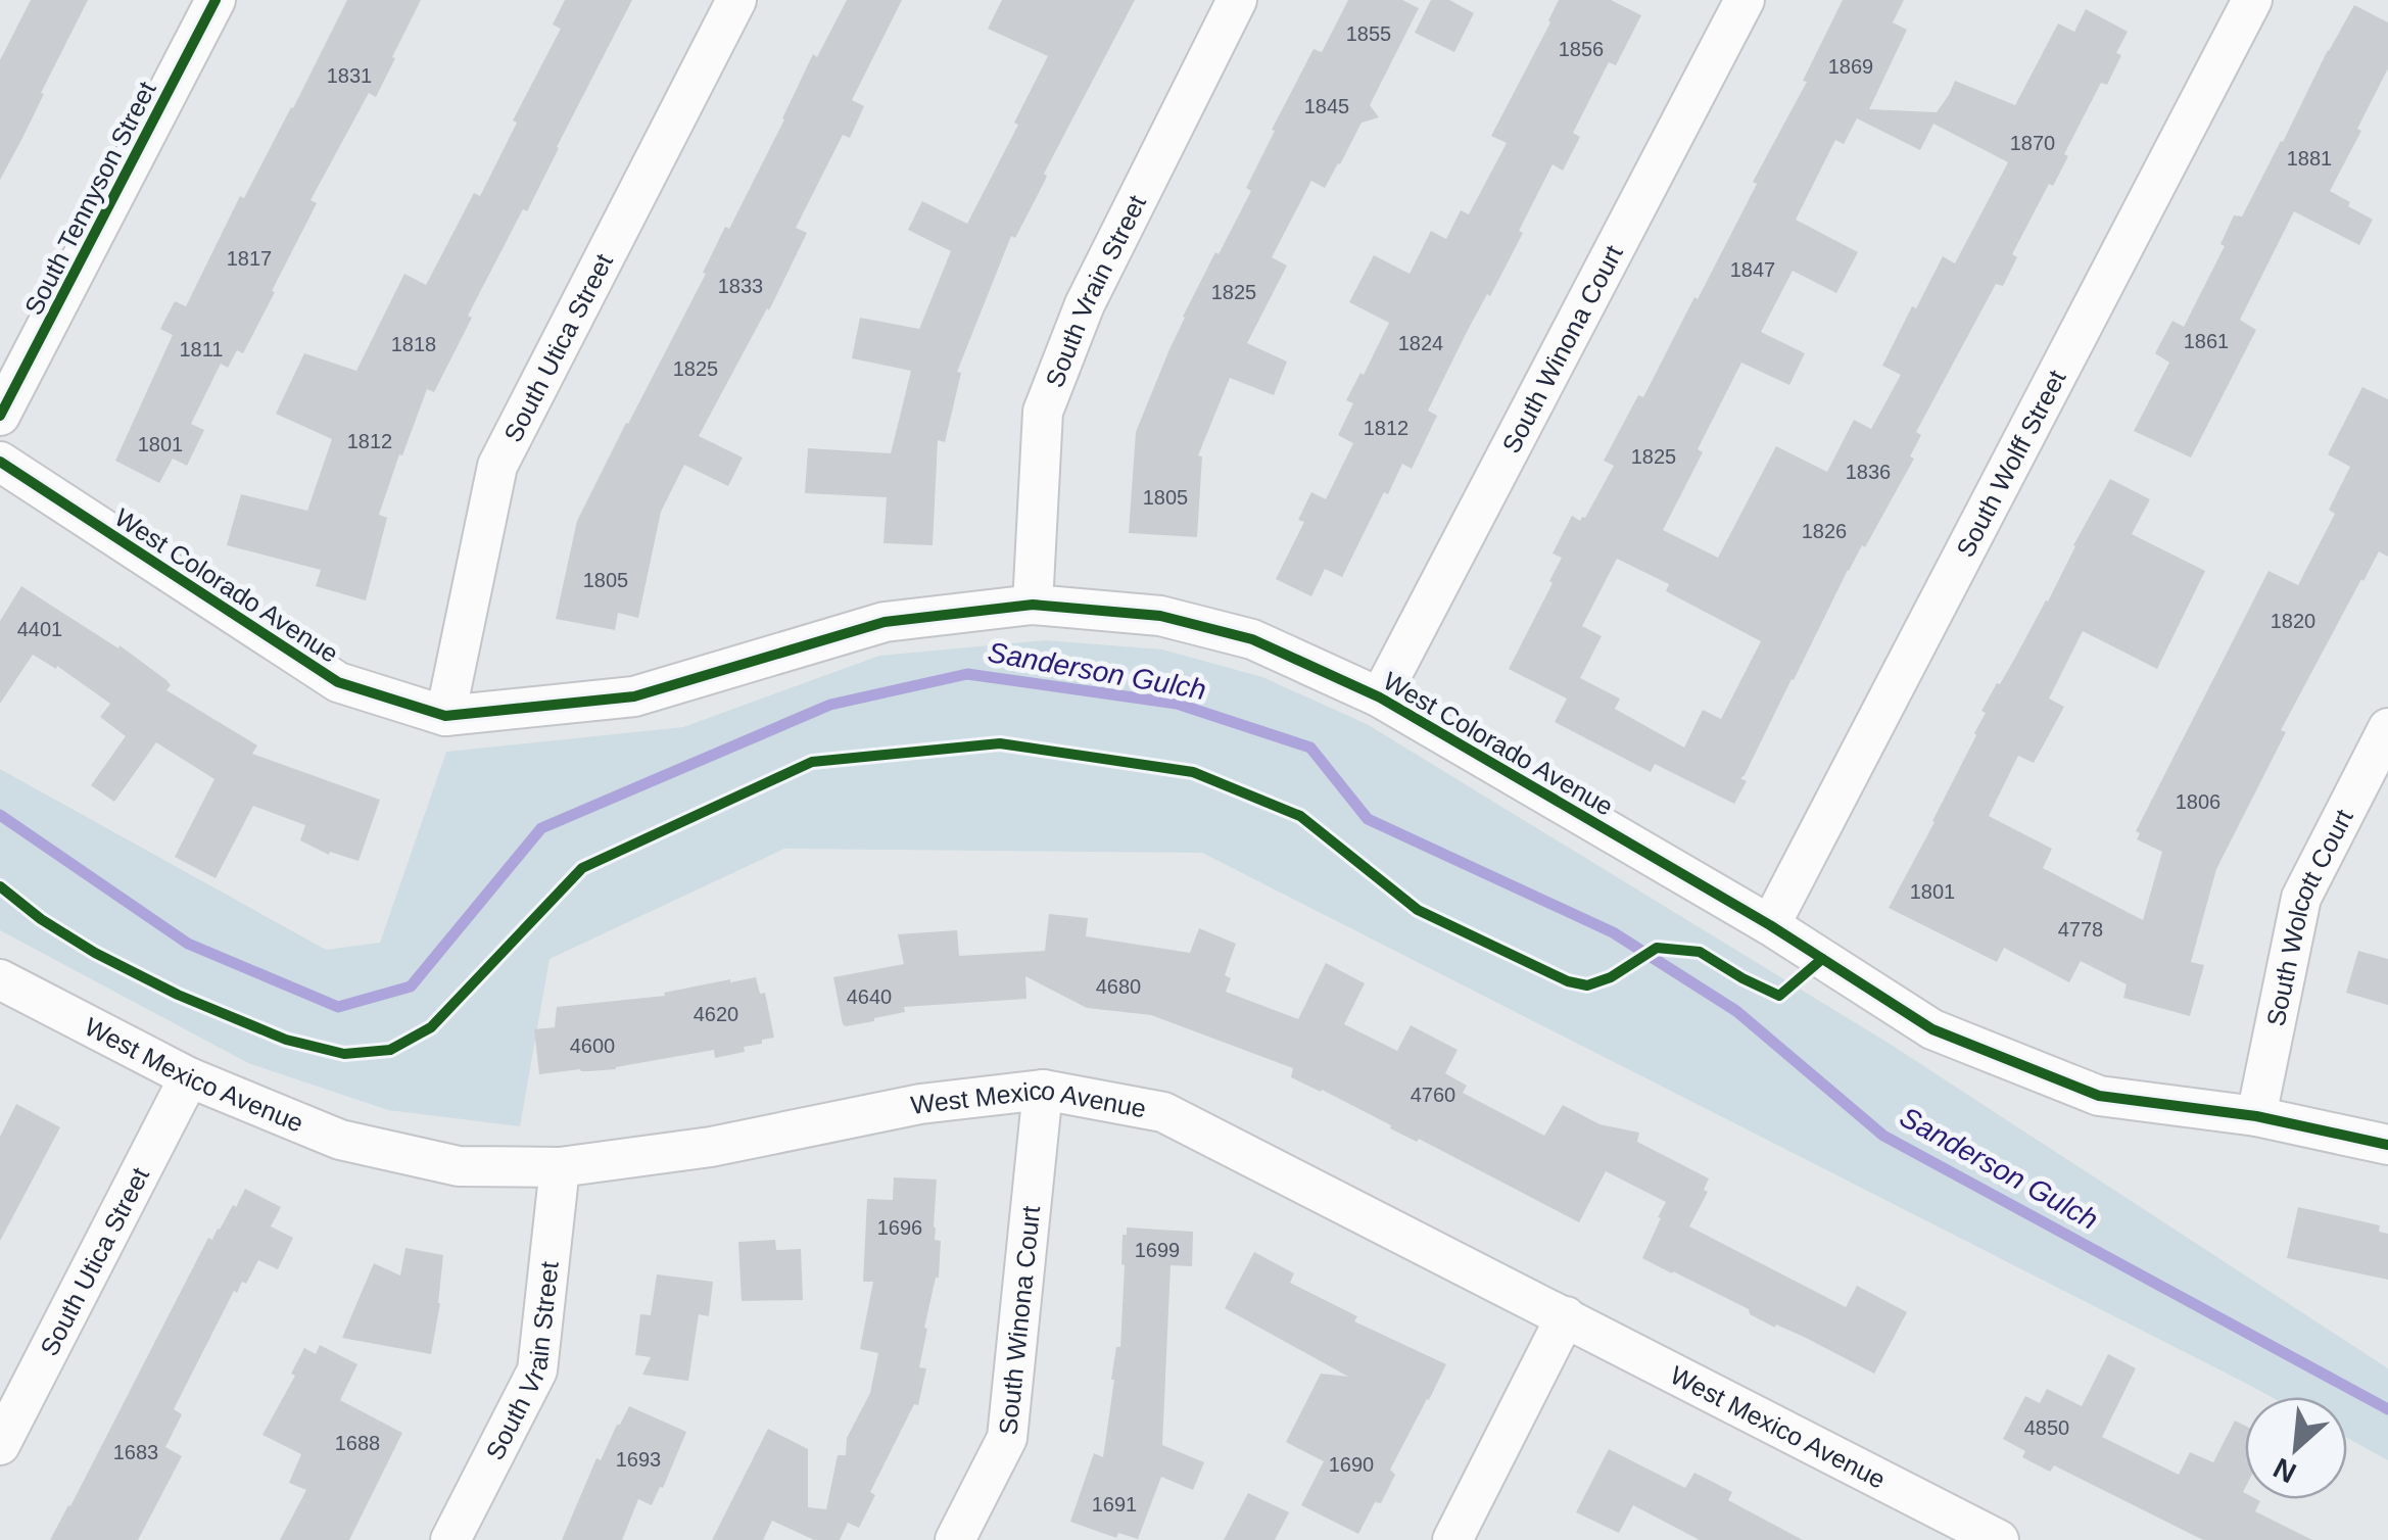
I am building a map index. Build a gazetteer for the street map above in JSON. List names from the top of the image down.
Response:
{
  "streets": {
    "street": [
      "South Tennyson Street",
      "South Vrain Street",
      "South Utica Street",
      "South Winona Court",
      "South Wolff Street",
      "West Colorado Avenue",
      "South Wolcott Court",
      "West Mexico Avenue"
    ]
  },
  "crossings": [
    ["South Vrain Street", "West Colorado Avenue"],
    ["South Vrain Street", "West Mexico Avenue"],
    ["South Utica Street", "West Colorado Avenue"],
    ["South Utica Street", "West Mexico Avenue"],
    ["South Winona Court", "West Colorado Avenue"],
    ["South Winona Court", "West Mexico Avenue"],
    ["South Wolff Street", "West Colorado Avenue"],
    ["West Colorado Avenue", "South Wolcott Court"]
  ],
  "water": ["Sanderson Gulch"],
  "house_numbers": [
    "1855",
    "1856",
    "1869",
    "1831",
    "1845",
    "1870",
    "1881",
    "1817",
    "1847",
    "1833",
    "1825",
    "1861",
    "1824",
    "1818",
    "1811",
    "1825",
    "1812",
    "1812",
    "1801",
    "1825",
    "1836",
    "1805",
    "1826",
    "1805",
    "1820",
    "4401",
    "1806",
    "1801",
    "4778",
    "4680",
    "4640",
    "4620",
    "4600",
    "4760",
    "1696",
    "1699",
    "4850",
    "1688",
    "1683",
    "1693",
    "1690",
    "1691"
  ],
  "north": "bottom left"
}
